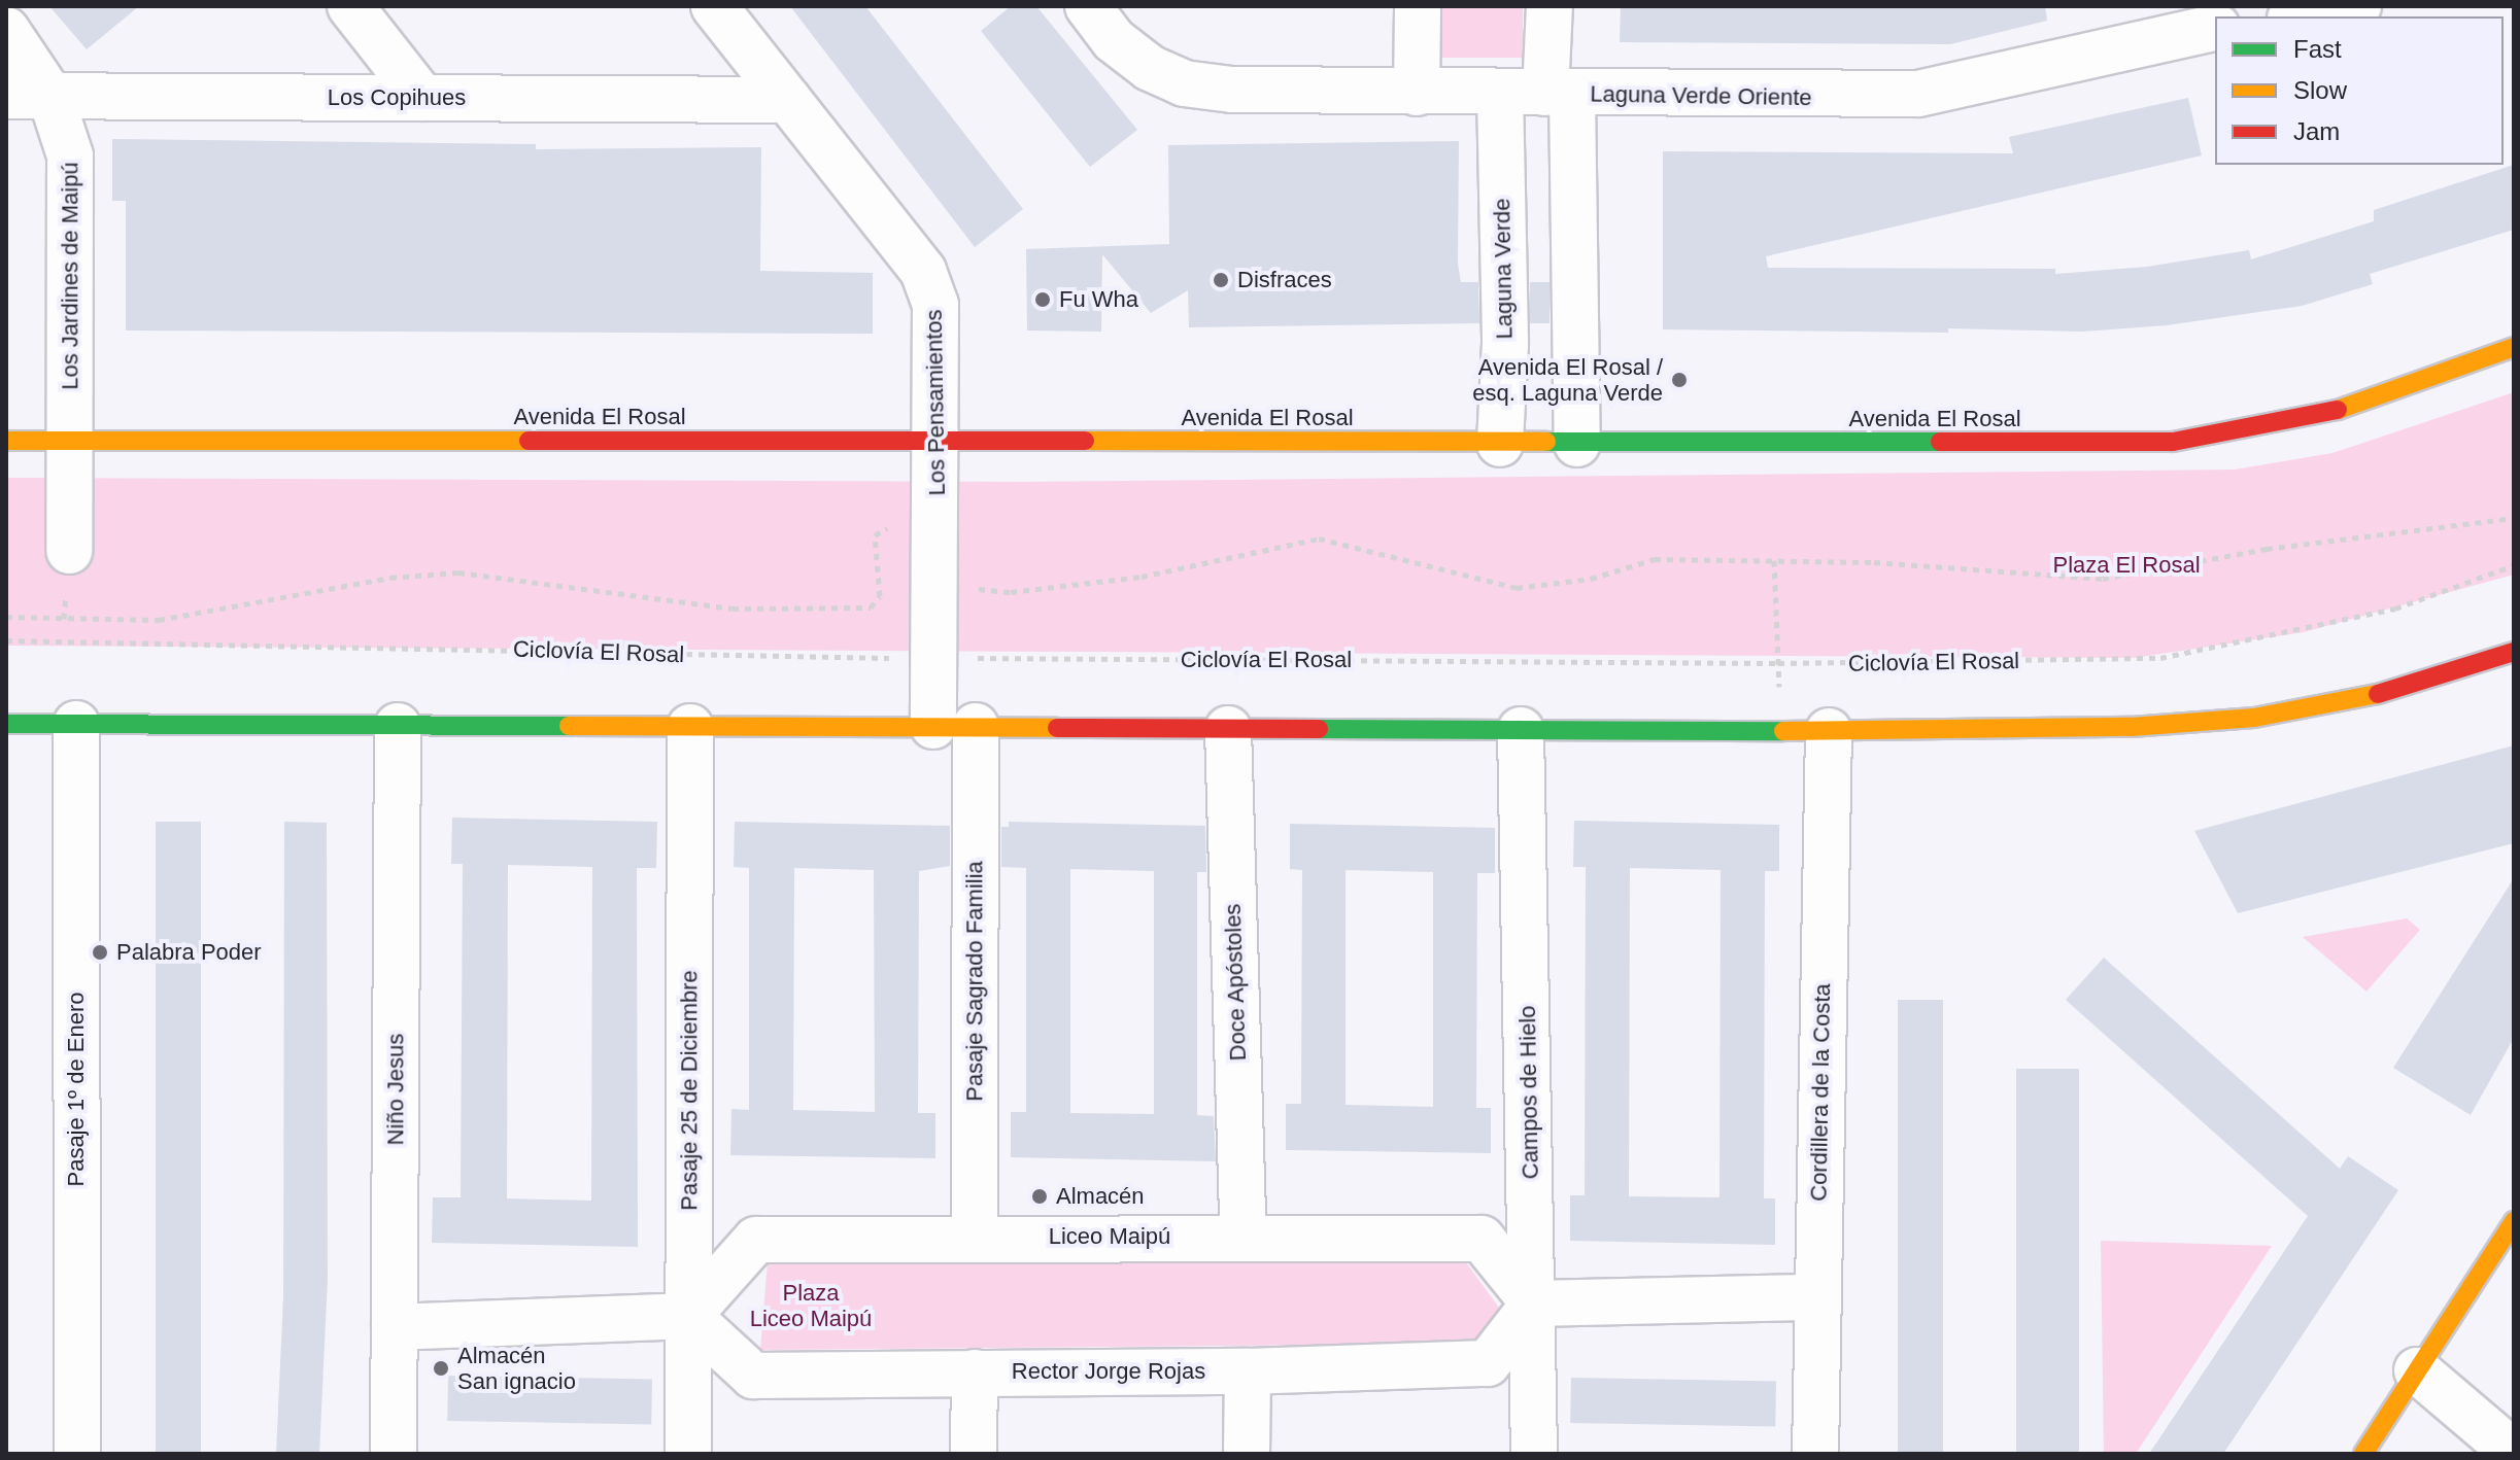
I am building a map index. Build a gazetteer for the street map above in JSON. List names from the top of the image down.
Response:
{
  "streets": {
    "street": [
      "Laguna Verde Oriente",
      "Los Copihues",
      "Laguna Verde",
      "Los Jardines de Maipú",
      "Los Pensamientos",
      "Avenida El Rosal",
      "Pasaje Sagrado Familia",
      "Doce Apóstoles",
      "Pasaje 1º de Enero",
      "Niño Jesus",
      "Pasaje 25 de Diciembre",
      "Campos de Hielo",
      "Cordillera de la Costa",
      "Liceo Maipú",
      "Rector Jorge Rojas"
    ],
    "path": ["Ciclovía El Rosal"]
  },
  "crossings": [
    ["Laguna Verde Oriente", "Laguna Verde"],
    ["Los Copihues", "Los Jardines de Maipú"],
    ["Los Copihues", "Los Pensamientos"],
    ["Laguna Verde", "Avenida El Rosal"],
    ["Los Jardines de Maipú", "Avenida El Rosal"],
    ["Los Pensamientos", "Avenida El Rosal"],
    ["Los Pensamientos", "Ciclovía El Rosal"],
    ["Los Pensamientos", "Pasaje Sagrado Familia"],
    ["Pasaje Sagrado Familia", "Liceo Maipú"],
    ["Doce Apóstoles", "Liceo Maipú"],
    ["Pasaje 25 de Diciembre", "Liceo Maipú"],
    ["Pasaje 25 de Diciembre", "Rector Jorge Rojas"],
    ["Campos de Hielo", "Liceo Maipú"],
    ["Campos de Hielo", "Rector Jorge Rojas"],
    ["Liceo Maipú", "Rector Jorge Rojas"]
  ],
  "parks": ["Plaza El Rosal", "Plaza Liceo Maipú"],
  "places": [
    "Disfraces",
    "Fu Wha",
    "Avenida El Rosal / esq. Laguna Verde",
    "Palabra Poder",
    "Almacén",
    "Almacén San ignacio"
  ],
  "legend": ["Fast", "Slow", "Jam"]
}
